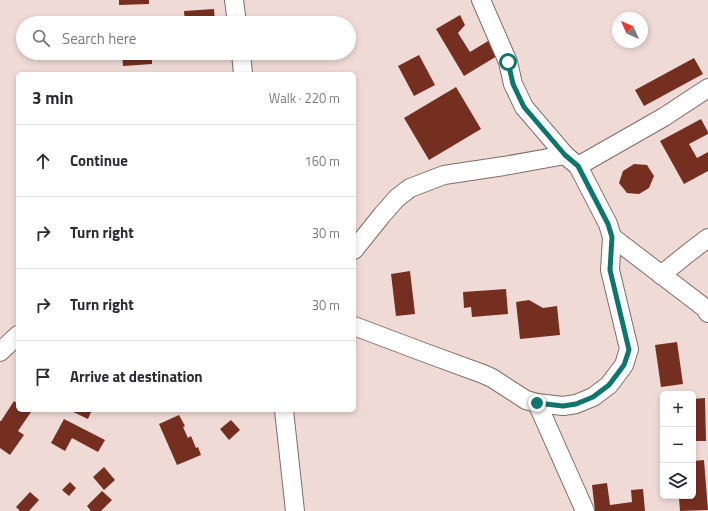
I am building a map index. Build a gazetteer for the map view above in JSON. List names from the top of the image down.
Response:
{
  "north": "top left",
  "page": {
    "search": "Search here",
    "heading": ["3 min", "Walk · 220 m"],
    "list": [
      ["Continue", "160 m"],
      ["Turn right", "30 m"],
      ["Turn right", "30 m"],
      "Arrive at destination"
    ],
    "map_buttons": ["+", "−"]
  }
}
